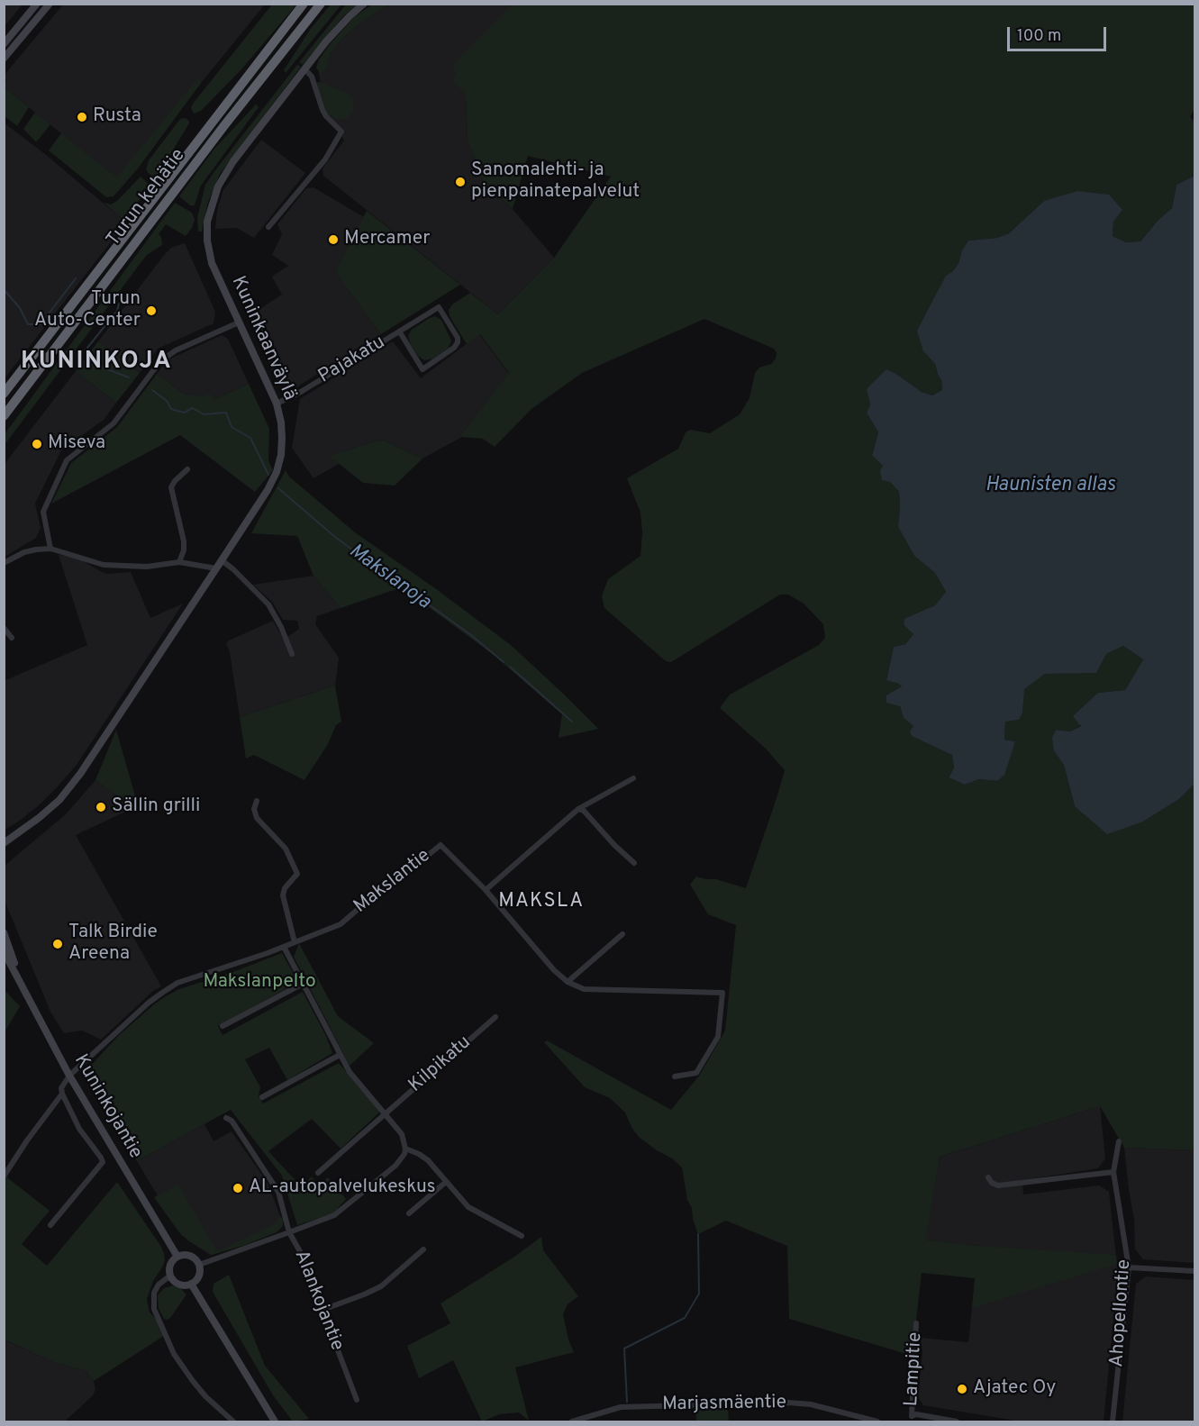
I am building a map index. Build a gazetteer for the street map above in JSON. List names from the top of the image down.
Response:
{
  "streets": {
    "highway": ["Turun kehätie"],
    "street": [
      "Kuninkaanväylä",
      "Pajakatu",
      "Makslantie",
      "Kilpikatu",
      "Kuninkojantie",
      "Alankojantie",
      "Ahopellontie",
      "Lampitie",
      "Marjasmäentie"
    ]
  },
  "crossings": [
    ["Kuninkaanväylä", "Pajakatu"],
    ["Makslantie", "Kuninkojantie"],
    ["Kuninkojantie", "Alankojantie"]
  ],
  "districts": ["KUNINKOJA", "MAKSLA"],
  "water": ["Haunisten allas", "Makslanoja"],
  "parks": ["Makslanpelto"],
  "places": [
    "Rusta",
    "Sanomalehti- ja pienpainatepalvelut",
    "Mercamer",
    "Turun Auto-Center",
    "Miseva",
    "Sällin grilli",
    "Talk Birdie Areena",
    "AL-autopalvelukeskus",
    "Ajatec Oy"
  ],
  "scale_bar": "100 m"
}
